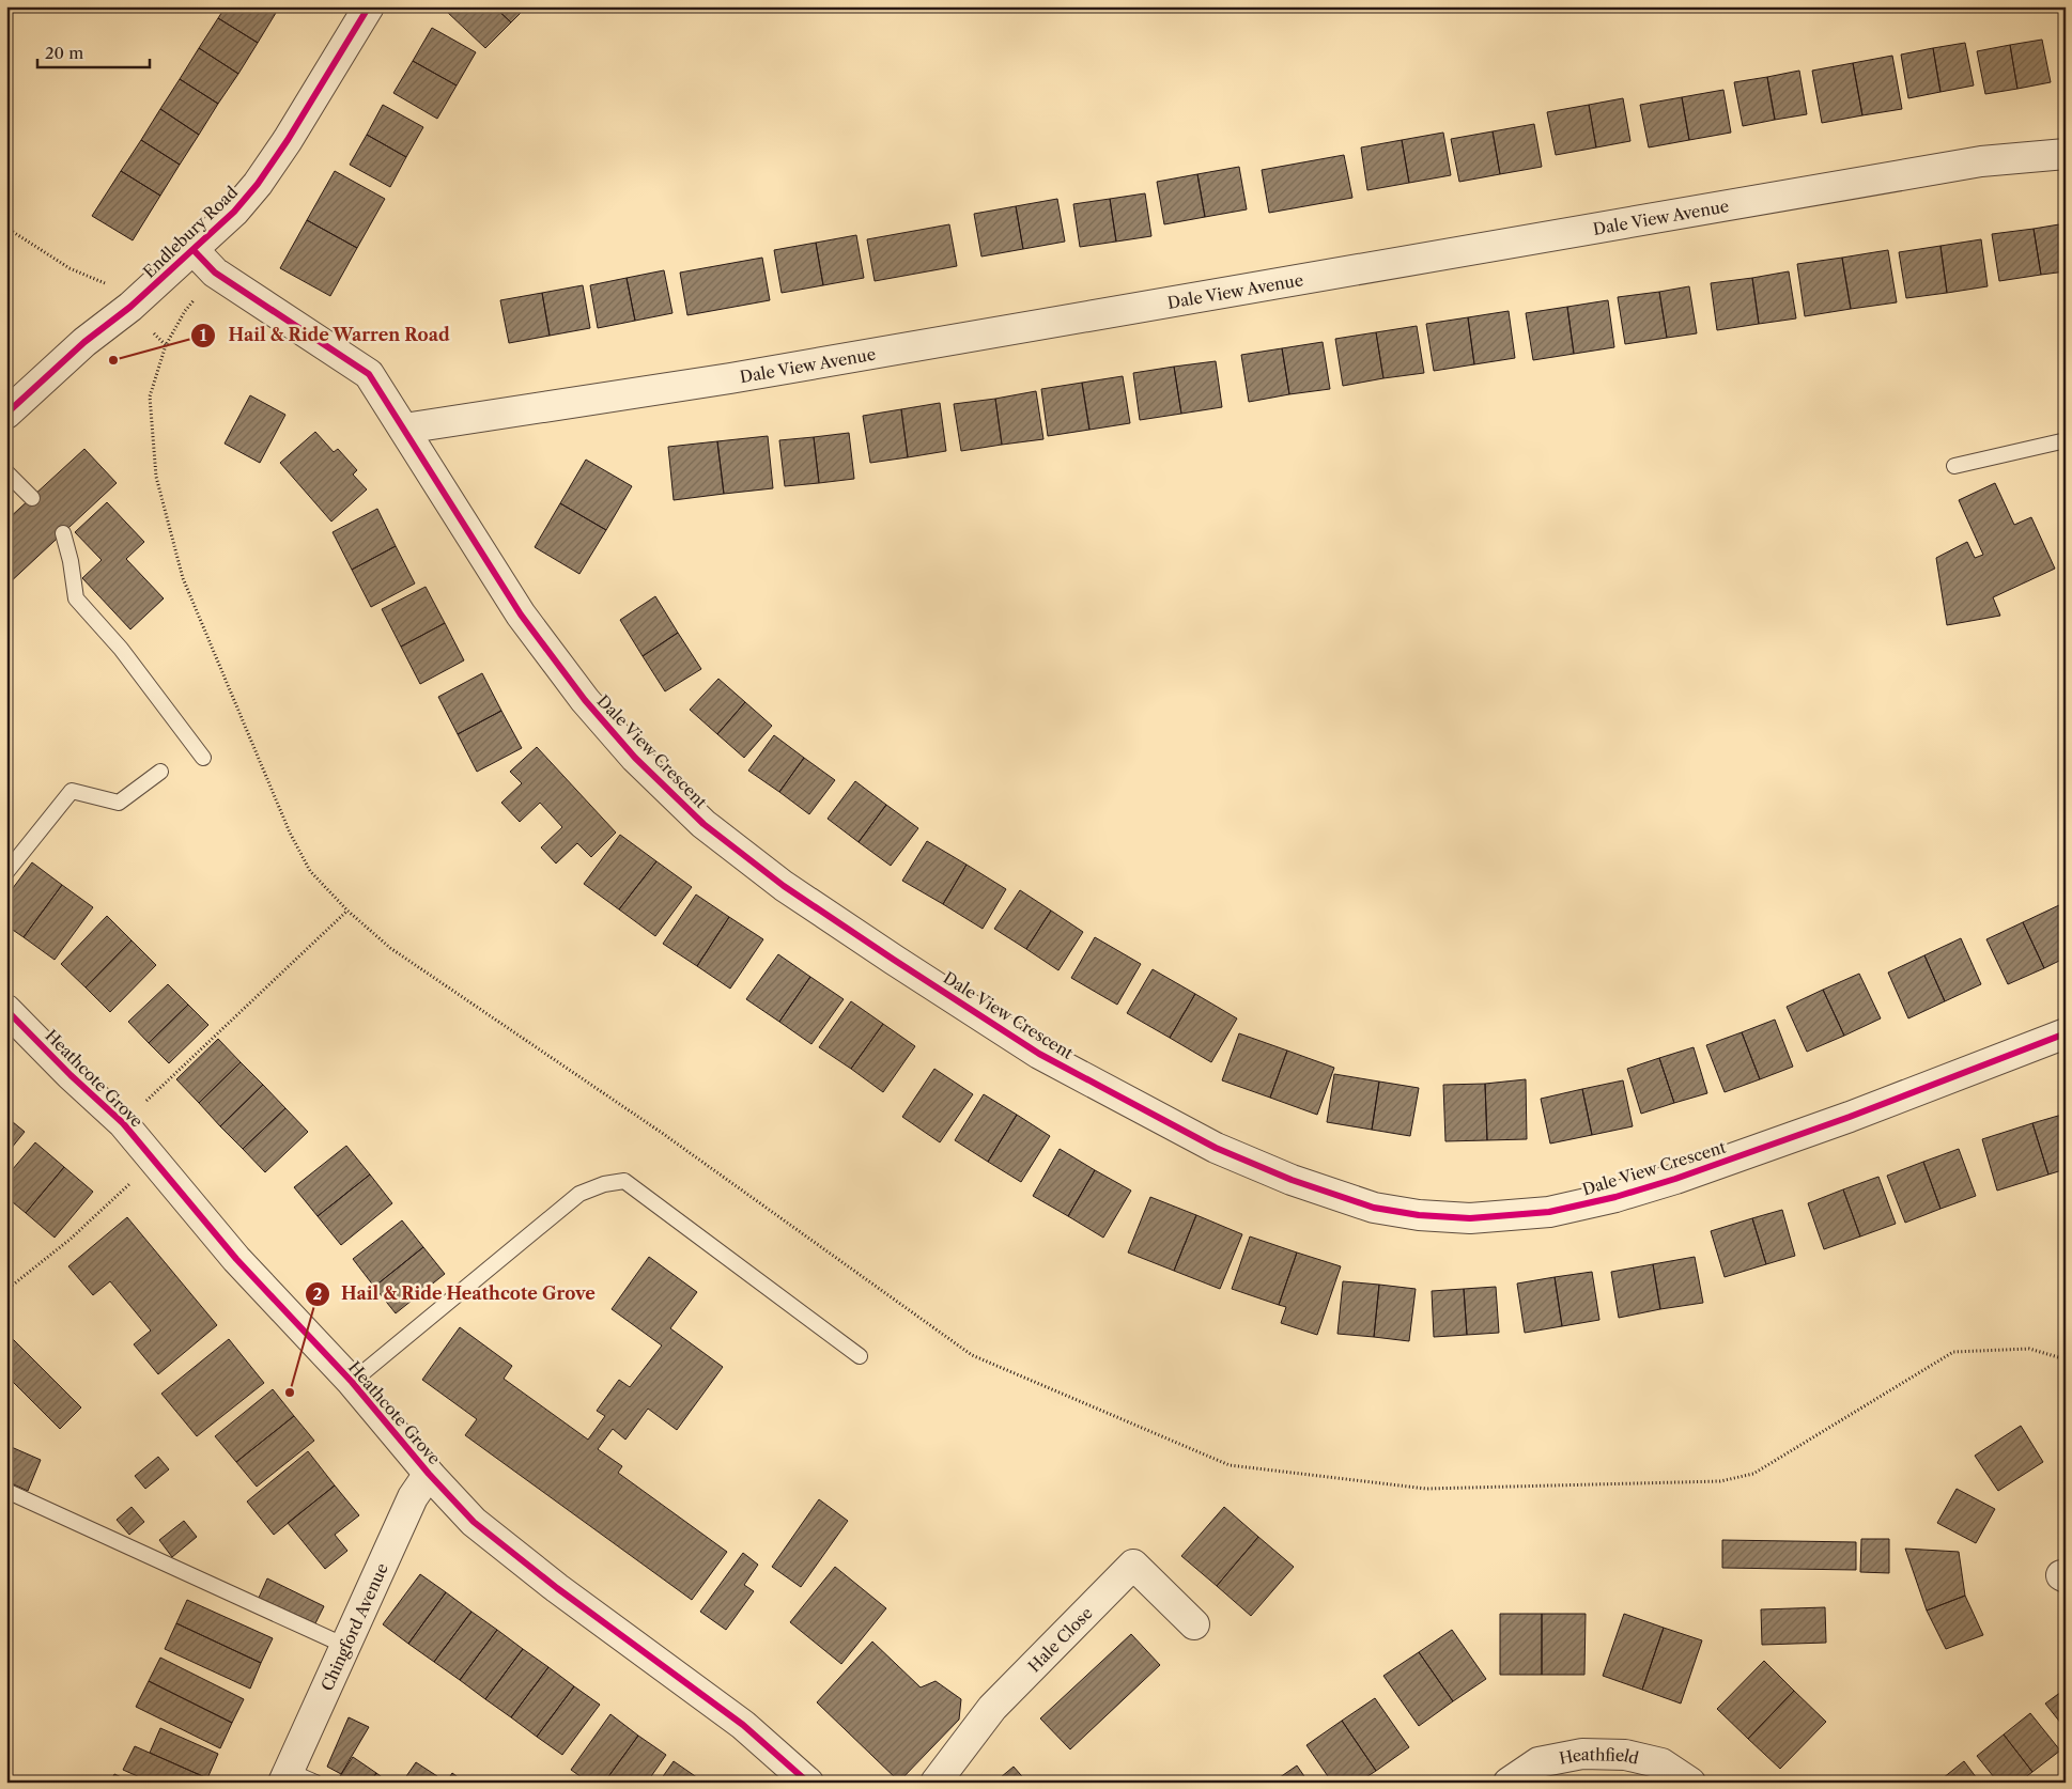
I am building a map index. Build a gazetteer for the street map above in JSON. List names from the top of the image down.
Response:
{
  "streets": {
    "street": [
      "Dale View Avenue",
      "Endlebury Road",
      "Dale View Crescent",
      "Heathcote Grove",
      "Chingford Avenue",
      "Hale Close",
      "Heathfield"
    ]
  },
  "crossings": [
    ["Dale View Avenue", "Dale View Crescent"],
    ["Endlebury Road", "Dale View Crescent"],
    ["Heathcote Grove", "Chingford Avenue"]
  ],
  "places": ["Hail & Ride Warren Road", "Hail & Ride Heathcote Grove"],
  "scale_bar": "20 m"
}
